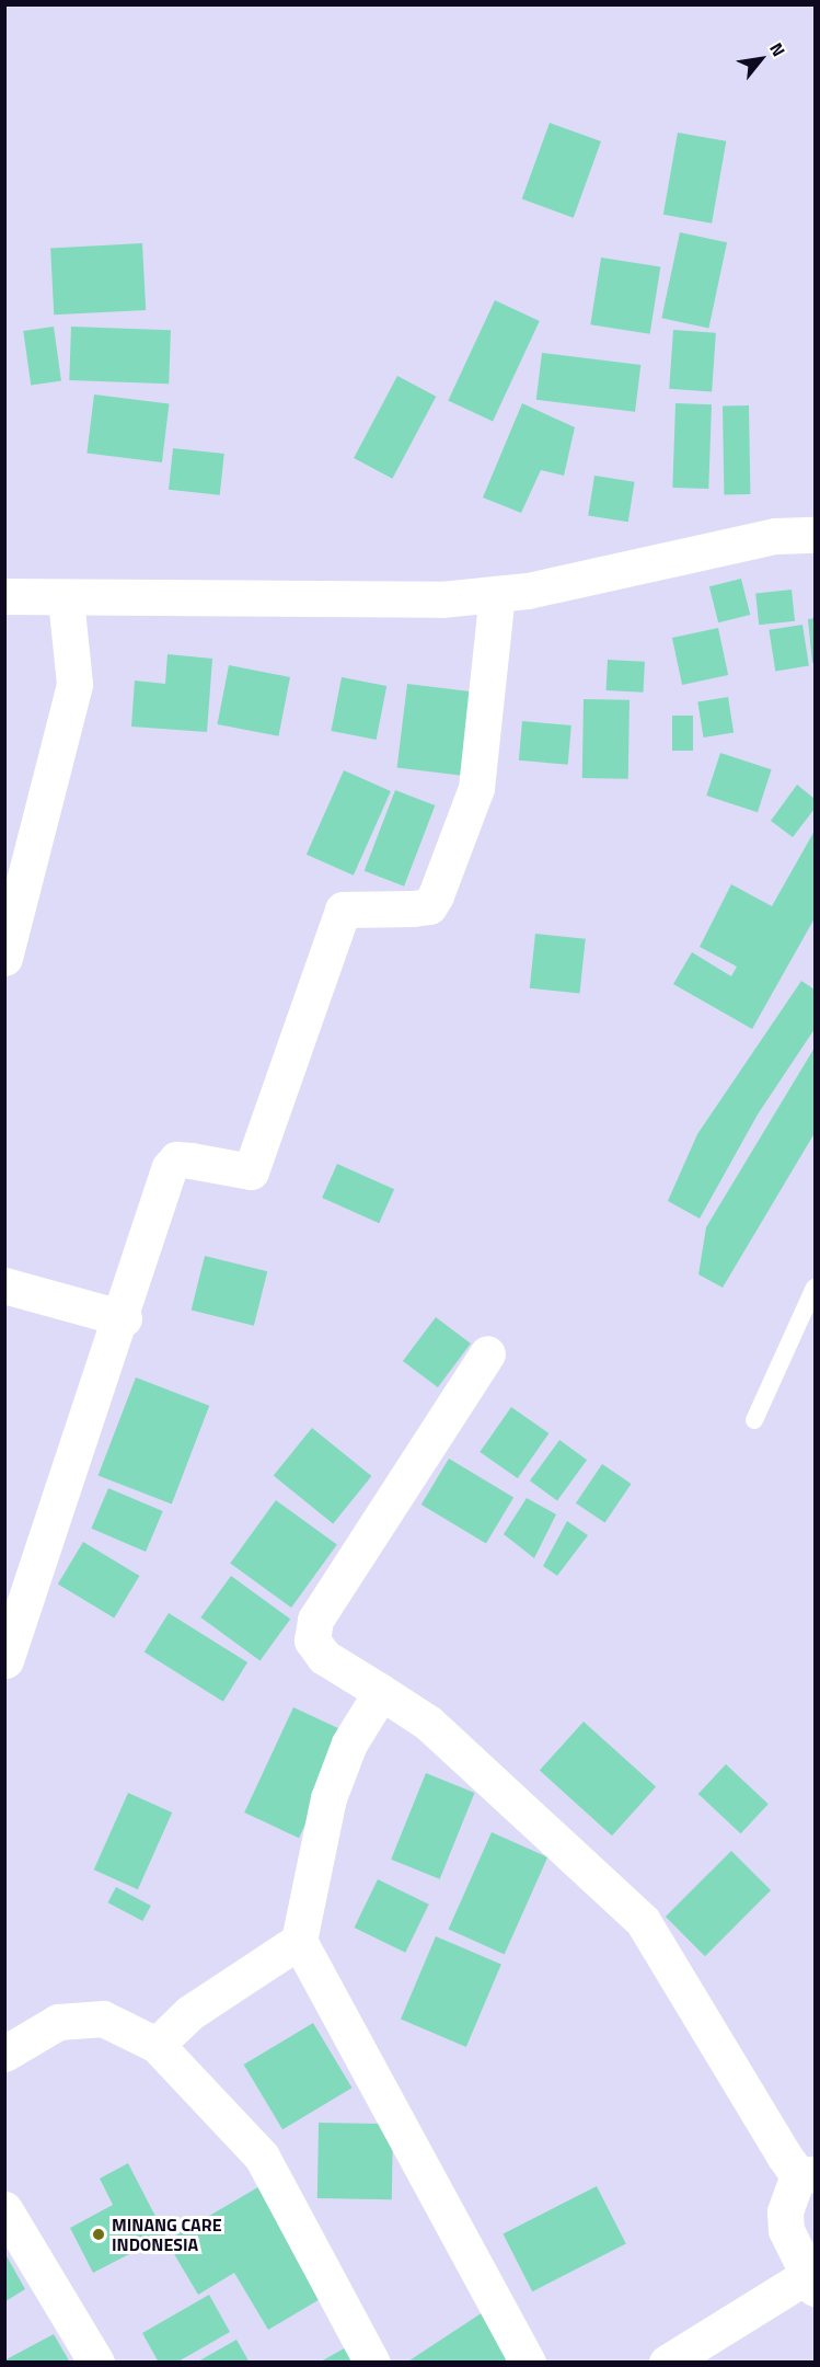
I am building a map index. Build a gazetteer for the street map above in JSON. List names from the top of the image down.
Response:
{
  "places": ["MINANG CARE INDONESIA"],
  "north": "top right"
}
